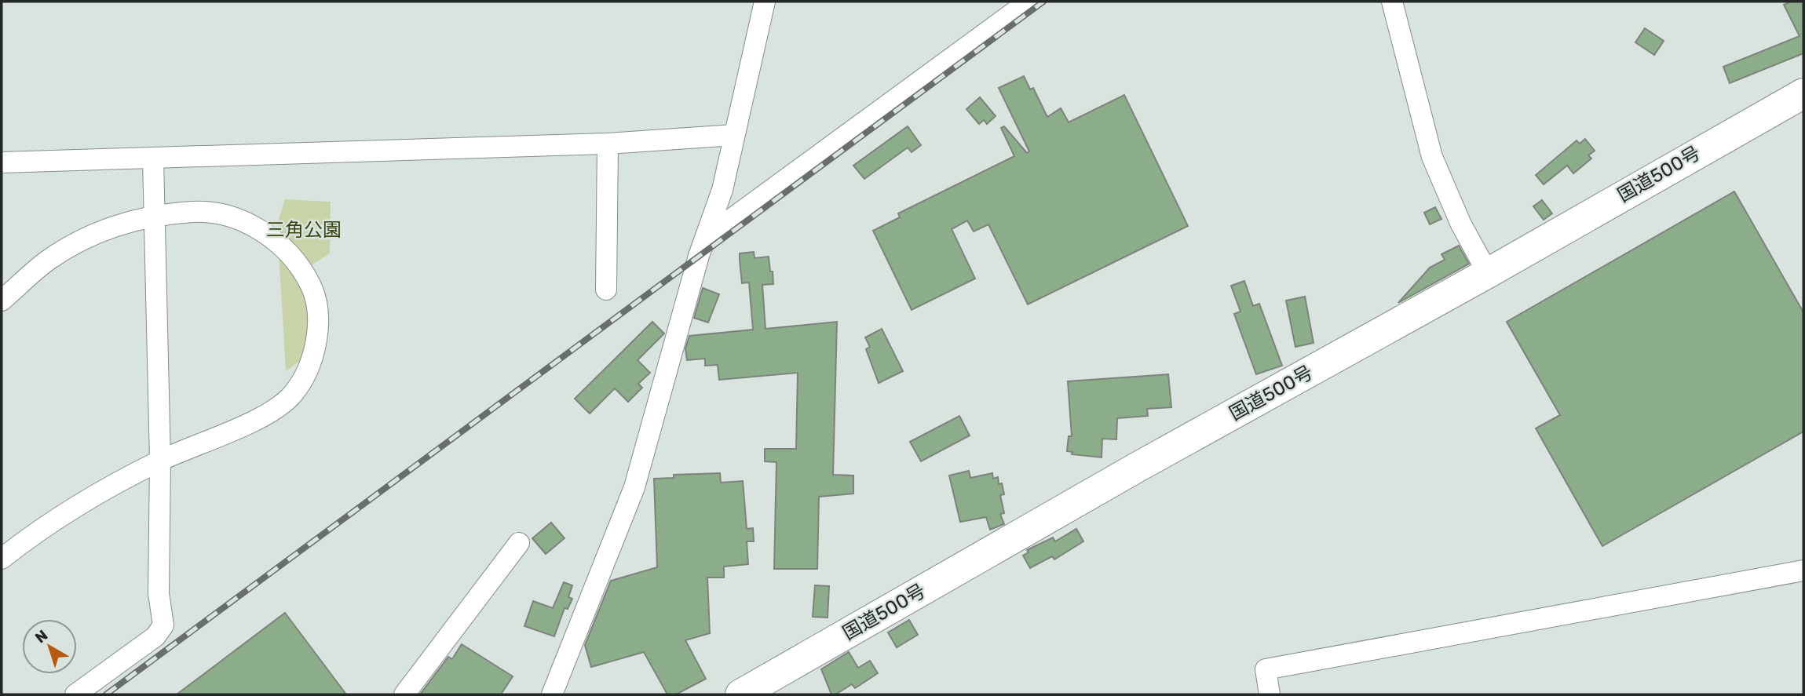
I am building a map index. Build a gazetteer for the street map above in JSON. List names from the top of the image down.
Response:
{
  "streets": {
    "highway": ["国道500号"]
  },
  "parks": ["三角公園"],
  "north": "top left"
}
